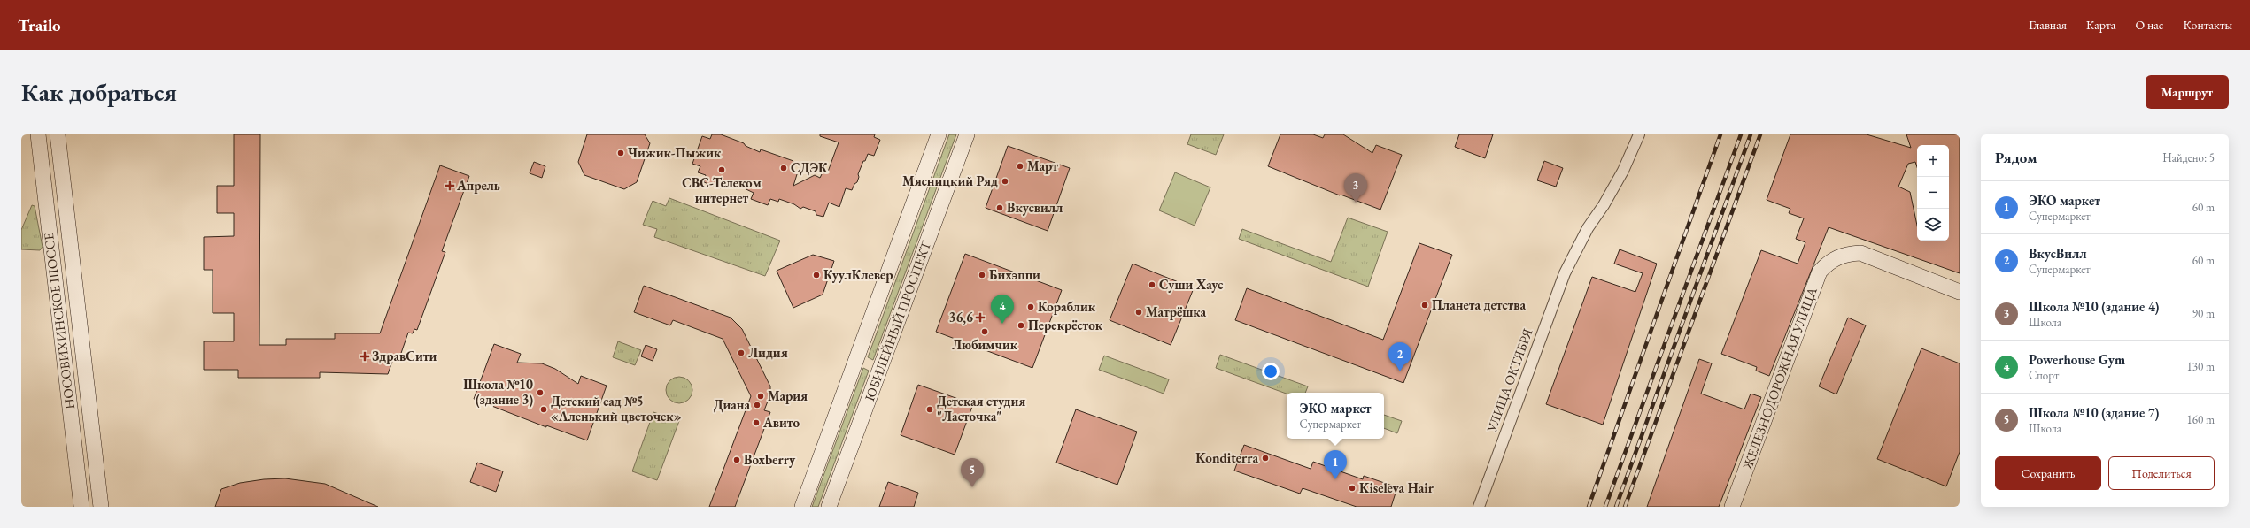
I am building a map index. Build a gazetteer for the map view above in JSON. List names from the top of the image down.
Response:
{
  "streets": {
    "street": [
      "НОСОВИХИНСКОЕ ШОССЕ",
      "ЮБИЛЕЙНЫЙ ПРОСПЕКТ",
      "ЖЕЛЕЗНОДОРОЖНАЯ УЛИЦА",
      "УЛИЦА ОКТЯБРЯ"
    ]
  },
  "places": {
    "other": [
      "Чижик-Пыжик",
      "Март",
      "СДЭК",
      "СВС-Телеком интернет",
      "Мясницкий Ряд",
      "Вкусвилл",
      "КуулКлевер",
      "Бихэппи",
      "Суши Хаус",
      "Планета детства",
      "Кораблик",
      "Матрёшка",
      "Перекрёсток",
      "Любимчик",
      "Лидия",
      "Школа №10 (здание 3)",
      "Мария",
      "Диана",
      "Детский сад №5 «Аленький цветочек»",
      "Детская студия \"Ласточка\"",
      "Авито",
      "Konditerra",
      "Boxberry",
      "Kiseleva Hair"
    ],
    "health": ["Апрель", "36,6", "ЗдравСити"]
  },
  "page": {
    "header": "Trailo",
    "nav": [
      "Главная",
      "Карта",
      "О нас",
      "Контакты"
    ],
    "buttons": [
      "Маршрут",
      ["Сохранить", "Поделиться"]
    ],
    "title": "Как добраться",
    "heading": ["Рядом", "Найдено: 5"],
    "map_buttons": ["+", "−"],
    "pins": [
      "3",
      "4",
      "2",
      "1",
      "5"
    ],
    "list": [
      {
        "mark": "1",
        "name": "ЭКО маркет",
        "note": "Супермаркет",
        "value": "60 m"
      },
      {
        "mark": "2",
        "name": "ВкусВилл",
        "note": "Супермаркет",
        "value": "60 m"
      },
      {
        "mark": "3",
        "name": "Школа №10 (здание 4)",
        "note": "Школа",
        "value": "90 m"
      },
      {
        "mark": "4",
        "name": "Powerhouse Gym",
        "note": "Спорт",
        "value": "130 m"
      },
      {
        "mark": "5",
        "name": "Школа №10 (здание 7)",
        "note": "Школа",
        "value": "160 m"
      }
    ],
    "popup": ["ЭКО маркет", "Супермаркет"]
  }
}
